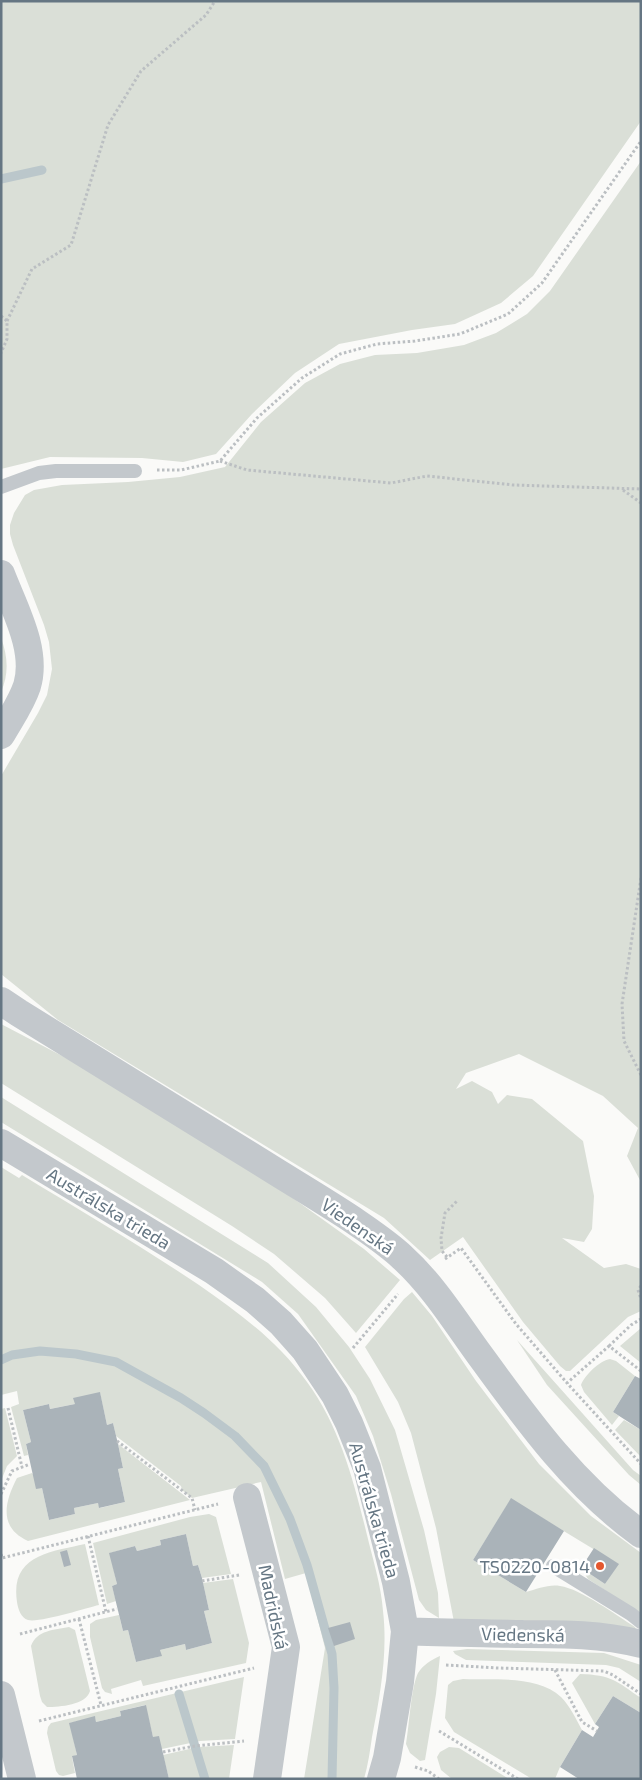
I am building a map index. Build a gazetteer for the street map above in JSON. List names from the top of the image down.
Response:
{
  "streets": {
    "street": ["Austrálska trieda", "Viedenská", "Madridská"]
  },
  "crossings": [
    ["Austrálska trieda", "Viedenská"]
  ],
  "places": ["TS0220-0814"]
}
